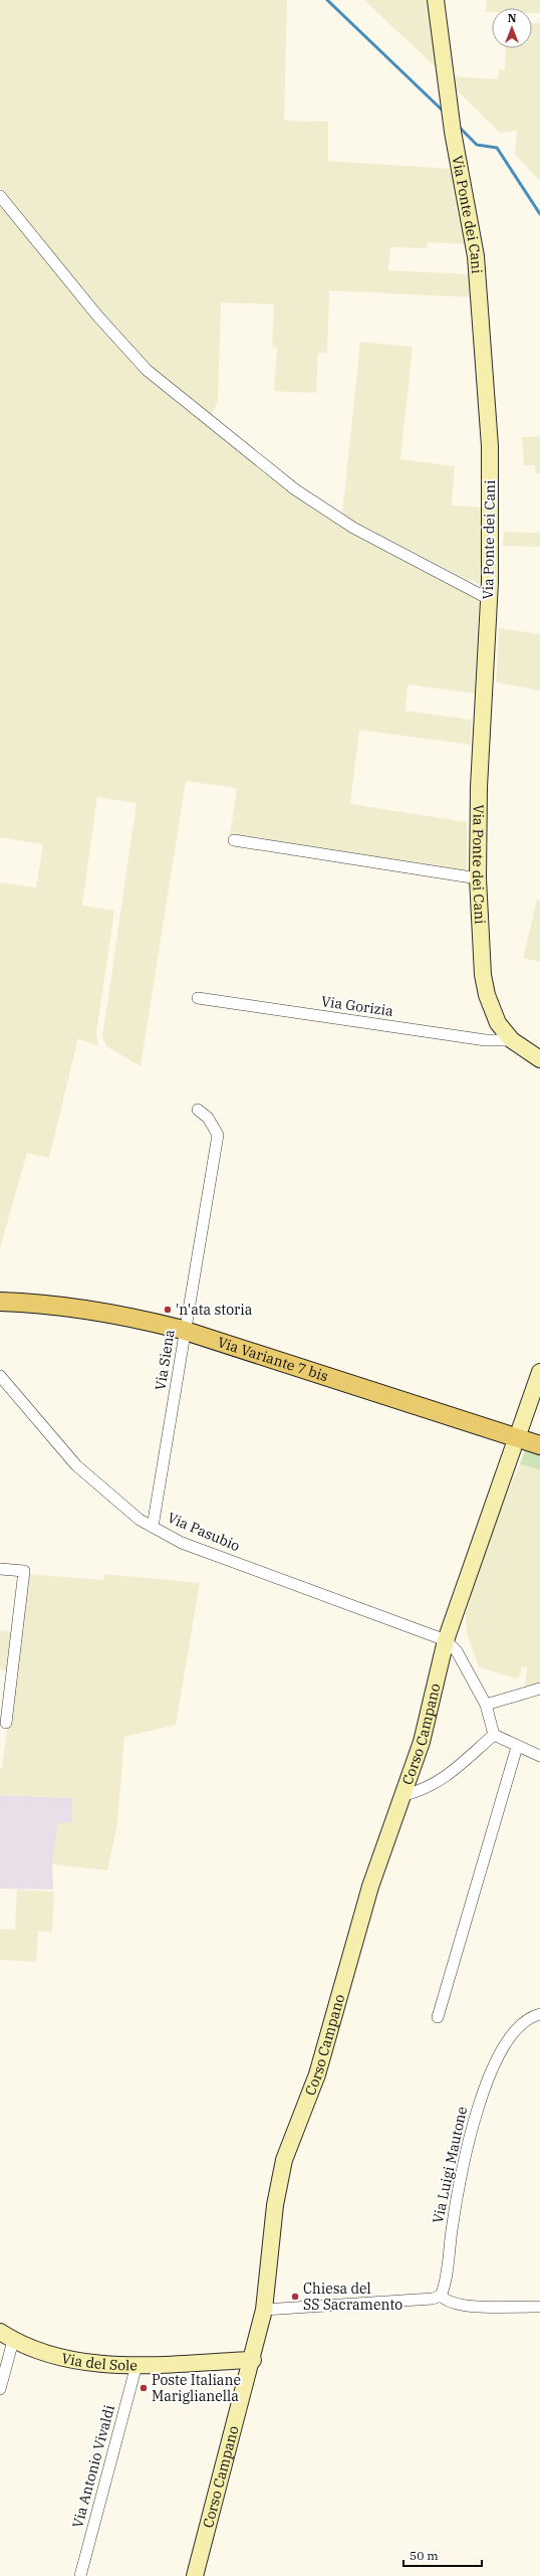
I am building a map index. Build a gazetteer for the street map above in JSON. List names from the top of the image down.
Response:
{
  "streets": {
    "main road": ["Via Variante 7 bis"],
    "street": [
      "Via Ponte dei Cani",
      "Via Gorizia",
      "Via Siena",
      "Via Pasubio",
      "Corso Campano",
      "Via Luigi Mautone",
      "Via del Sole",
      "Via Antonio Vivaldi"
    ]
  },
  "crossings": [
    ["Via Ponte dei Cani", "Via Gorizia"],
    ["Via Variante 7 bis", "Via Siena"],
    ["Via Siena", "Via Pasubio"],
    ["Via Pasubio", "Corso Campano"],
    ["Corso Campano", "Via del Sole"],
    ["Via del Sole", "Via Antonio Vivaldi"]
  ],
  "places": ["'n'ata storia", "Chiesa del SS Sacramento", "Poste Italiane Mariglianella"],
  "scale_bar": "50 m",
  "north": "top"
}
